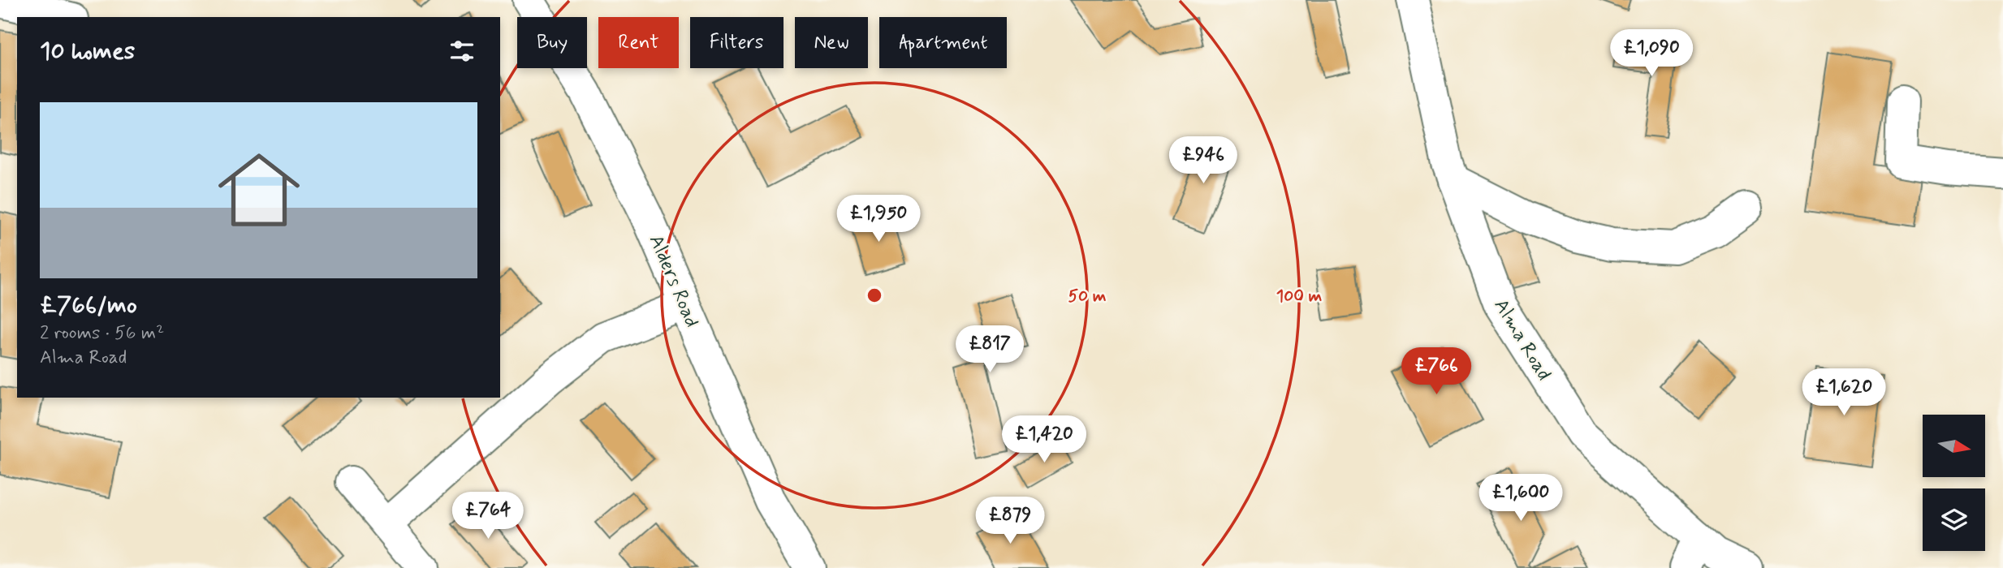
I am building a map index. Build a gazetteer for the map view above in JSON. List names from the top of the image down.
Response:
{
  "streets": {
    "street": ["Alders Road", "Alma Road"]
  },
  "north": "right",
  "page": {
    "chip": [
      "Buy",
      "Rent",
      "Filters",
      "New",
      "Apartment"
    ],
    "heading": "10 homes",
    "price": [
      "£1,090",
      "£946",
      "£1,950",
      "£817",
      "£766",
      "£1,620",
      "£1,420",
      "£1,600",
      "£764",
      "£879"
    ],
    "list": [
      {
        "name": "£766/mo",
        "note": "2 rooms · 56 m² · Alma Road"
      }
    ]
  },
  "rings": ["50 m", "100 m"]
}
